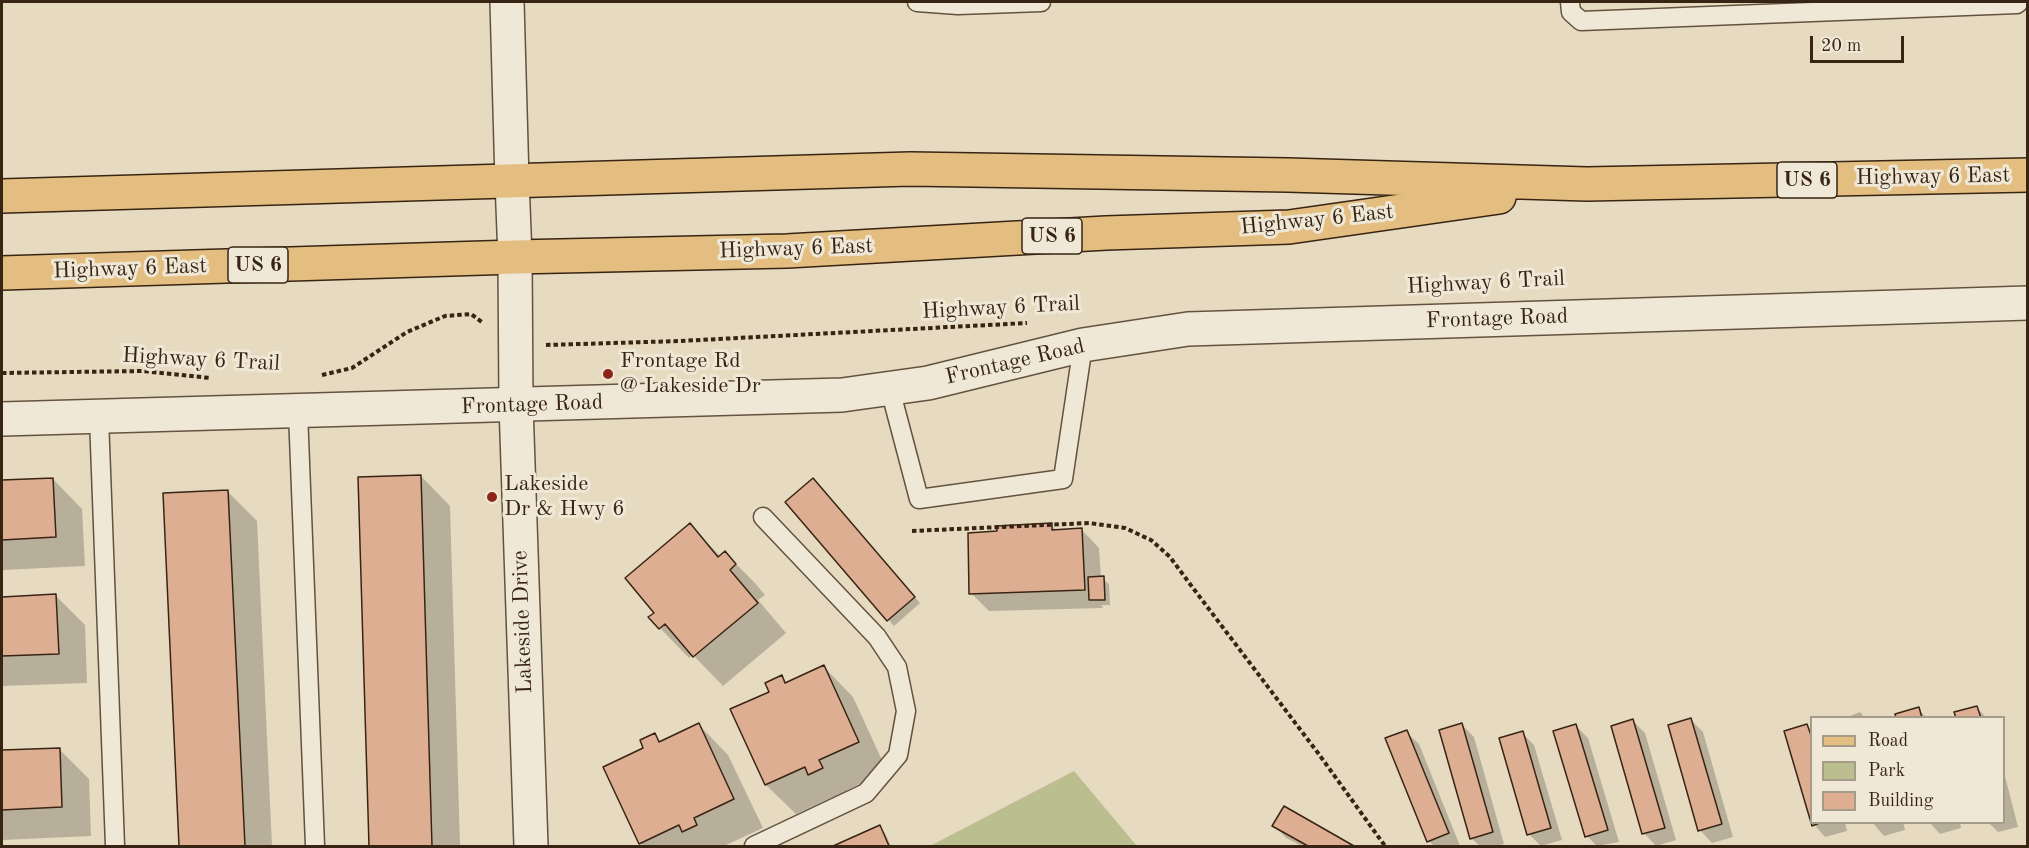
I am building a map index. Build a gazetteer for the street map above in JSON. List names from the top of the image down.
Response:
{
  "streets": {
    "main road": ["Highway 6 East", "US 6"],
    "street": ["Frontage Road", "Lakeside Drive"],
    "path": ["Highway 6 Trail"]
  },
  "crossings": [
    ["Highway 6 East", "Lakeside Drive"],
    ["Highway 6 Trail", "Lakeside Drive"],
    ["Frontage Road", "Lakeside Drive"]
  ],
  "places": ["Frontage Rd @ Lakeside Dr", "Lakeside Dr & Hwy 6"],
  "legend": ["Road", "Park", "Building"],
  "scale_bar": "20 m"
}
